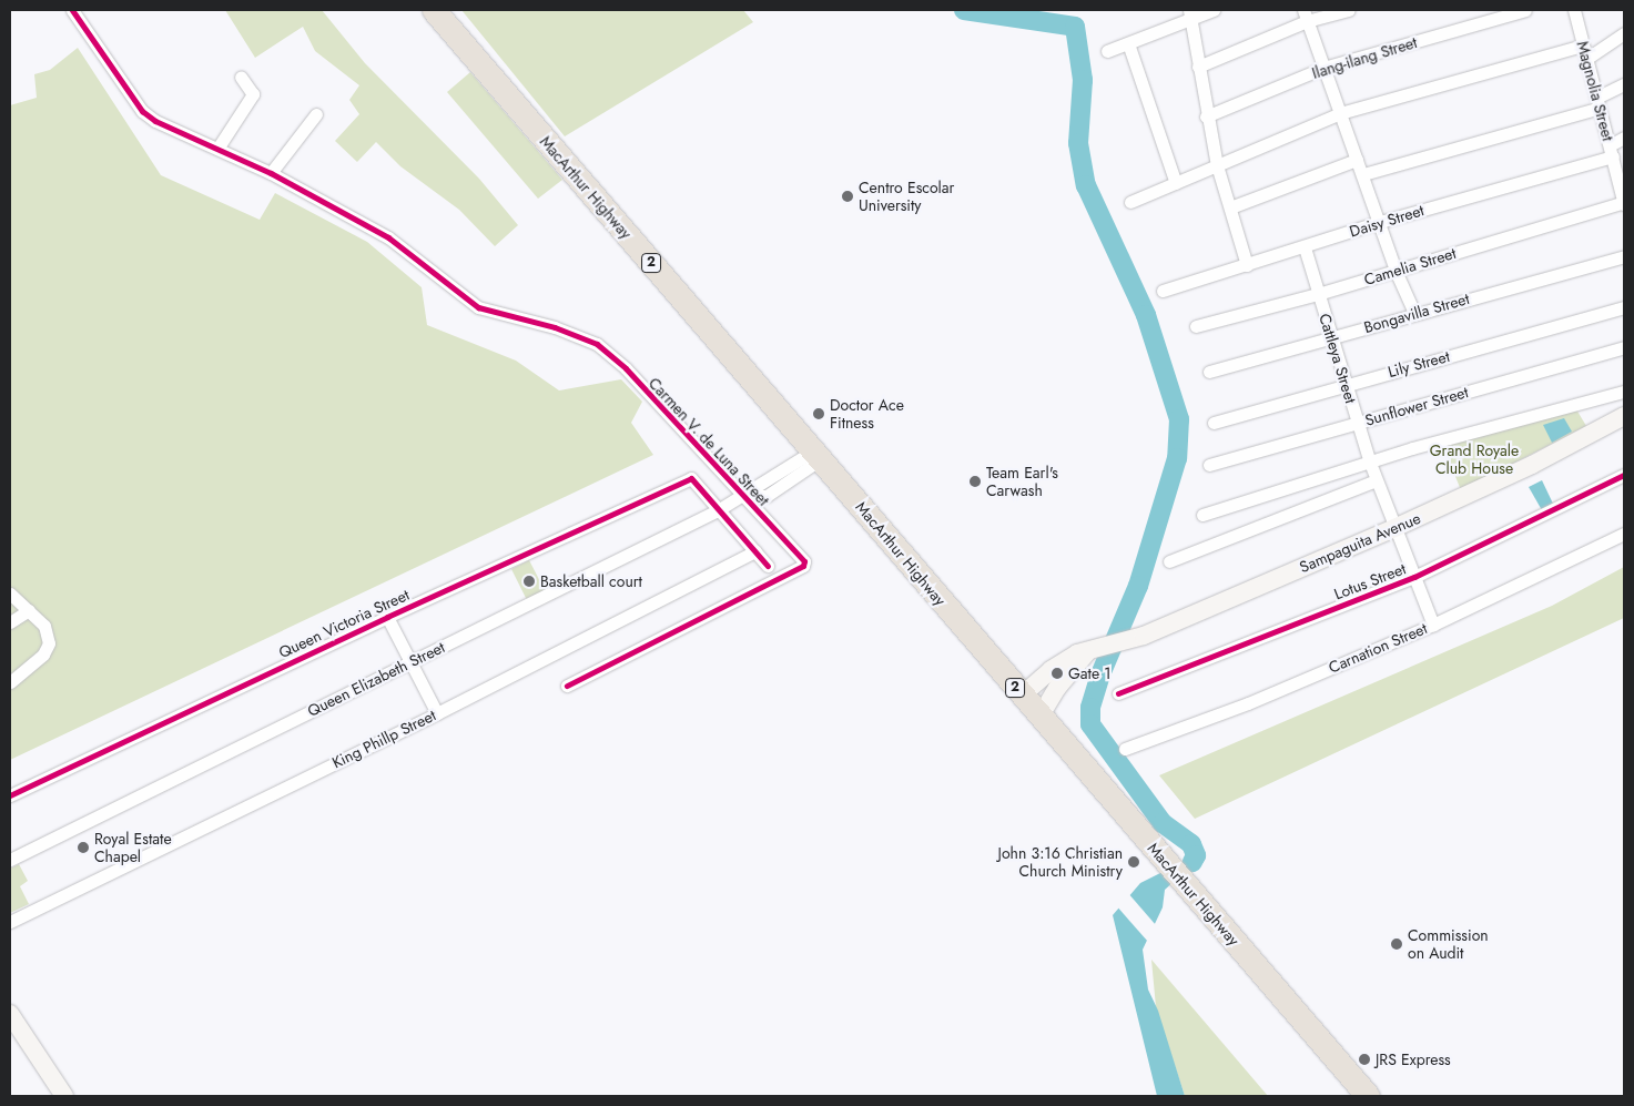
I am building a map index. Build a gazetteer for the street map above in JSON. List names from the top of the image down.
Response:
{
  "streets": {
    "highway": ["MacArthur Highway", "2"],
    "main road": ["Sampaguita Avenue"],
    "street": [
      "Ilang-ilang Street",
      "Magnolia Street",
      "Daisy Street",
      "Camelia Street",
      "Bongavilla Street",
      "Cattleya Street",
      "Lily Street",
      "Sunflower Street",
      "Carmen V. de Luna Street",
      "Lotus Street",
      "Queen Victoria Street",
      "Carnation Street",
      "Queen Elizabeth Street",
      "King Phillp Street"
    ]
  },
  "crossings": [
    ["Magnolia Street", "Daisy Street"],
    ["Magnolia Street", "Camelia Street"],
    ["MacArthur Highway", "Sampaguita Avenue"],
    ["MacArthur Highway", "Queen Elizabeth Street"],
    ["Daisy Street", "Cattleya Street"],
    ["Camelia Street", "Cattleya Street"],
    ["Bongavilla Street", "Cattleya Street"],
    ["Cattleya Street", "Lily Street"],
    ["Cattleya Street", "Sunflower Street"],
    ["Cattleya Street", "Sampaguita Avenue"],
    ["Cattleya Street", "Lotus Street"],
    ["Cattleya Street", "Carnation Street"],
    ["Carmen V. de Luna Street", "Queen Elizabeth Street"],
    ["Queen Victoria Street", "Queen Elizabeth Street"]
  ],
  "parks": ["Grand Royale Club House"],
  "places": [
    "Centro Escolar University",
    "Doctor Ace Fitness",
    "Team Earl's Carwash",
    "Basketball court",
    "Gate 1",
    "Royal Estate Chapel",
    "John 3:16 Christian Church Ministry",
    "Commission on Audit",
    "JRS Express"
  ]
}
